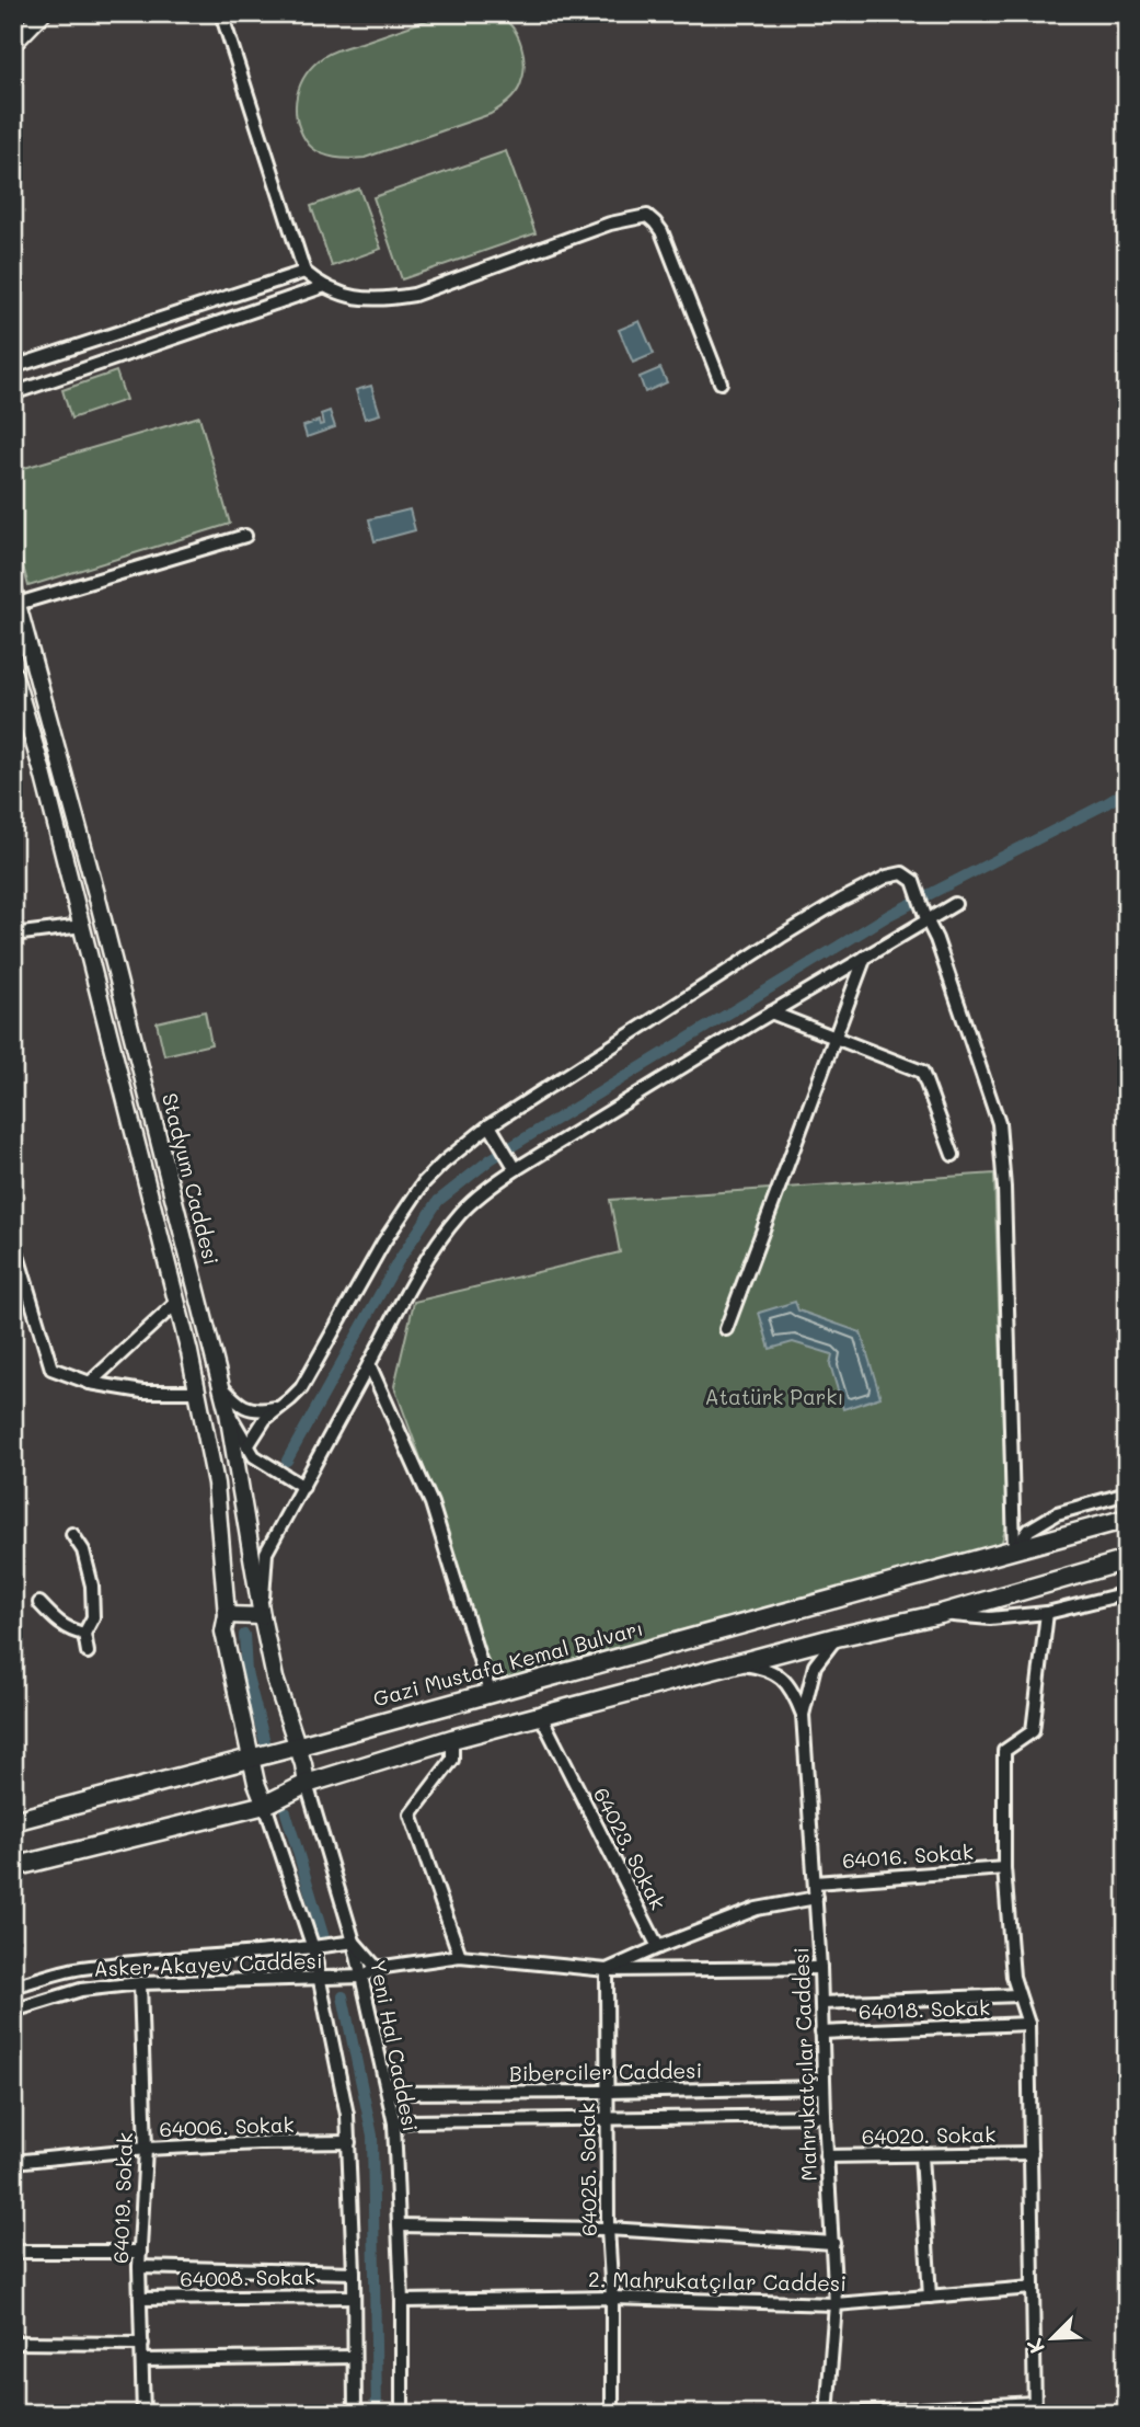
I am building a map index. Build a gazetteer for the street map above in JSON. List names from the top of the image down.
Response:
{
  "streets": {
    "highway": ["Gazi Mustafa Kemal Bulvarı"],
    "main road": ["Stadyum Caddesi"],
    "street": [
      "64023. Sokak",
      "64016. Sokak",
      "Asker Akayev Caddesi",
      "64018. Sokak",
      "Yeni Hal Caddesi",
      "Mahrukatçılar Caddesi",
      "Biberciler Caddesi",
      "64006. Sokak",
      "64020. Sokak",
      "64025. Sokak",
      "64019. Sokak",
      "64008. Sokak",
      "2. Mahrukatçılar Caddesi"
    ]
  },
  "crossings": [
    ["Stadyum Caddesi", "Gazi Mustafa Kemal Bulvarı"],
    ["Stadyum Caddesi", "Yeni Hal Caddesi"],
    ["64016. Sokak", "Mahrukatçılar Caddesi"],
    ["Asker Akayev Caddesi", "Yeni Hal Caddesi"],
    ["Asker Akayev Caddesi", "64019. Sokak"],
    ["64018. Sokak", "Mahrukatçılar Caddesi"],
    ["Yeni Hal Caddesi", "Biberciler Caddesi"],
    ["Yeni Hal Caddesi", "2. Mahrukatçılar Caddesi"],
    ["Mahrukatçılar Caddesi", "Biberciler Caddesi"],
    ["Mahrukatçılar Caddesi", "64020. Sokak"],
    ["Mahrukatçılar Caddesi", "2. Mahrukatçılar Caddesi"],
    ["Biberciler Caddesi", "64025. Sokak"],
    ["64006. Sokak", "64019. Sokak"],
    ["64025. Sokak", "2. Mahrukatçılar Caddesi"],
    ["64019. Sokak", "64008. Sokak"]
  ],
  "parks": ["Atatürk Parkı"],
  "north": "bottom left"
}
